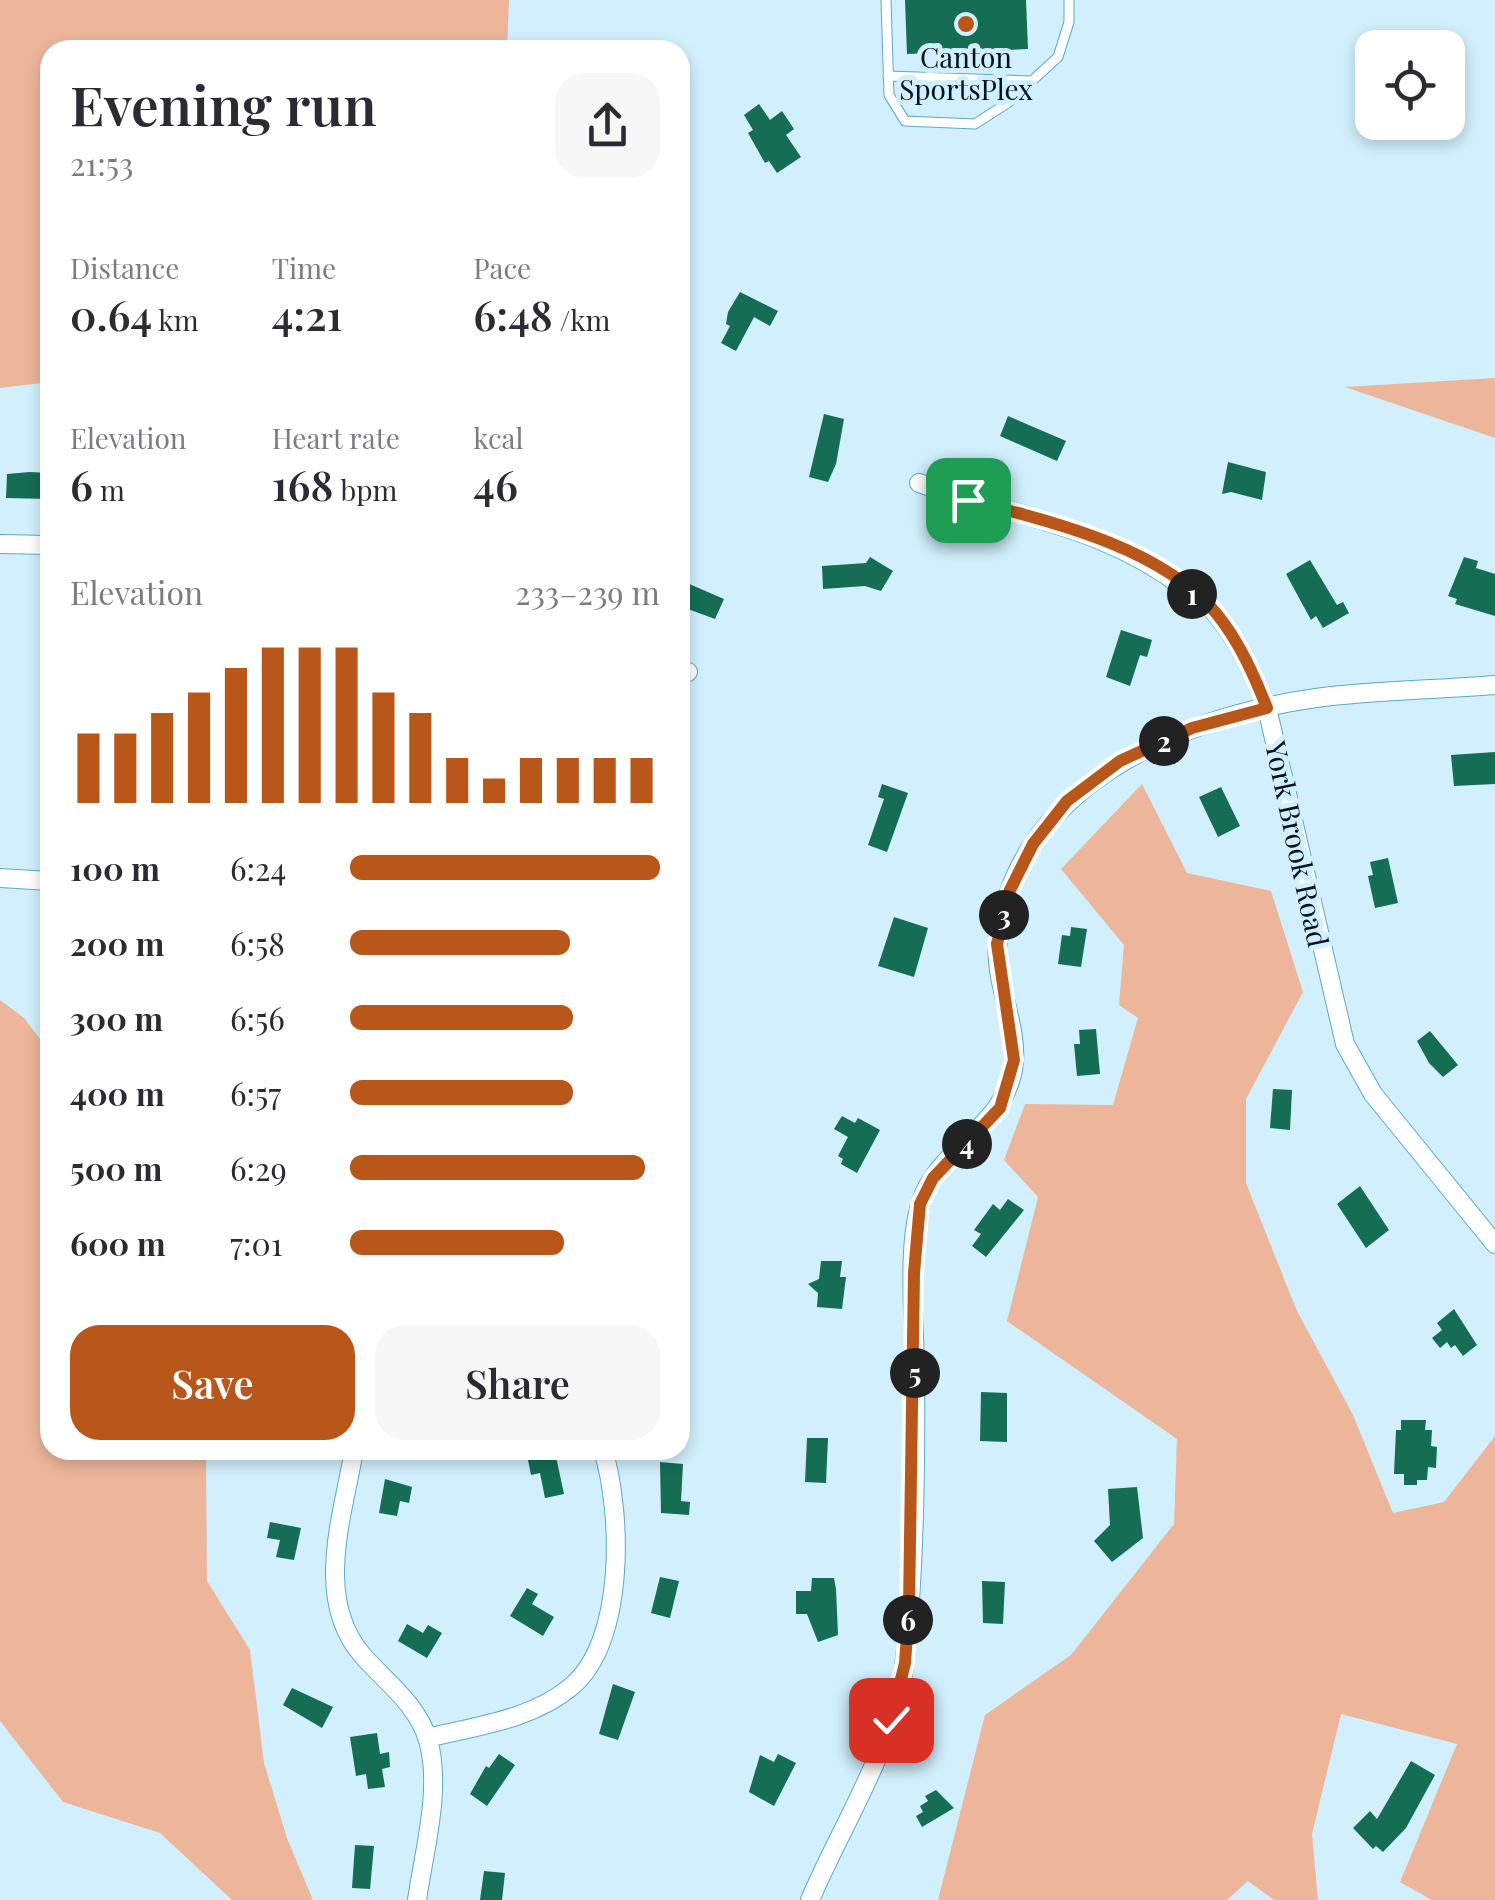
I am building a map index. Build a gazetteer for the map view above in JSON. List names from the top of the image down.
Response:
{
  "streets": {
    "street": ["York Brook Road"]
  },
  "places": ["Canton SportsPlex"],
  "page": {
    "heading": ["Evening run", "21:53"],
    "stats": [
      ["Distance", "0.64 km"],
      ["Time", "4:21"],
      ["Pace", "6:48 /km"],
      ["Elevation", "6 m"],
      ["Heart rate", "168 bpm"],
      ["kcal", "46"]
    ],
    "chart": ["Elevation", "233–239 m"],
    "pins": [
      "1",
      "2",
      "3",
      "4",
      "5",
      "6"
    ],
    "list": [
      {
        "name": "100 m",
        "note": "6:24"
      },
      {
        "name": "200 m",
        "note": "6:58"
      },
      {
        "name": "300 m",
        "note": "6:56"
      },
      {
        "name": "400 m",
        "note": "6:57"
      },
      {
        "name": "500 m",
        "note": "6:29"
      },
      {
        "name": "600 m",
        "note": "7:01"
      }
    ],
    "buttons": ["Save", "Share"]
  }
}
